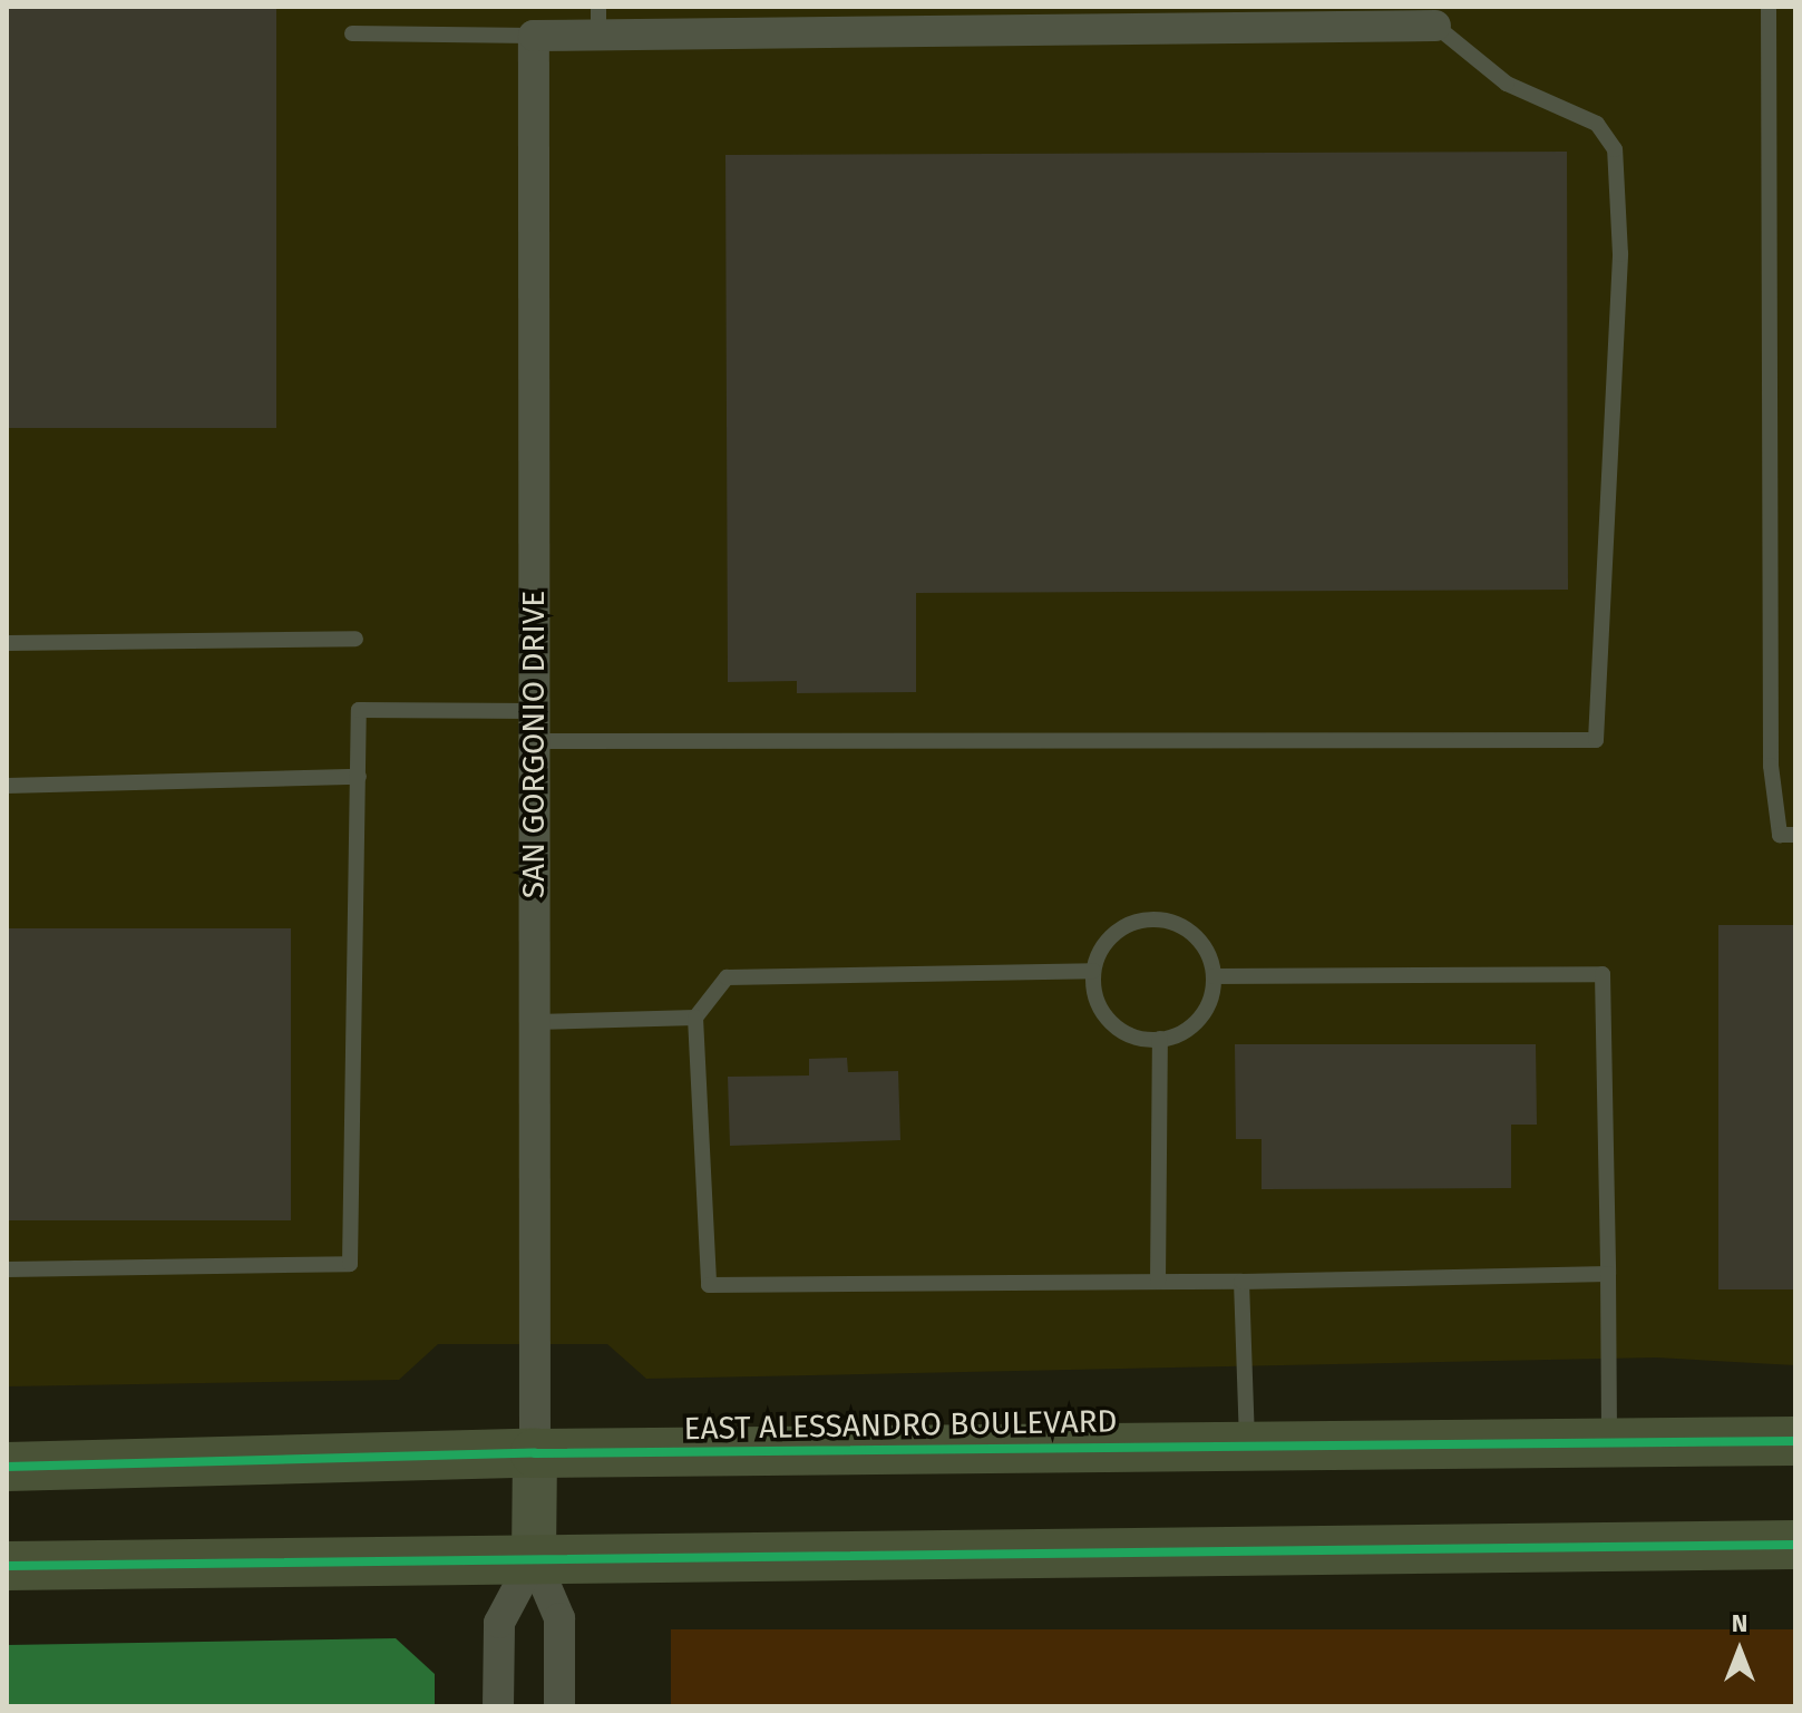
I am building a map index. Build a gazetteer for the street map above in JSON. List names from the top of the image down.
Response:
{
  "streets": {
    "main road": ["EAST ALESSANDRO BOULEVARD"],
    "street": ["SAN GORGONIO DRIVE"]
  },
  "crossings": [
    ["SAN GORGONIO DRIVE", "EAST ALESSANDRO BOULEVARD"]
  ],
  "north": "top"
}
